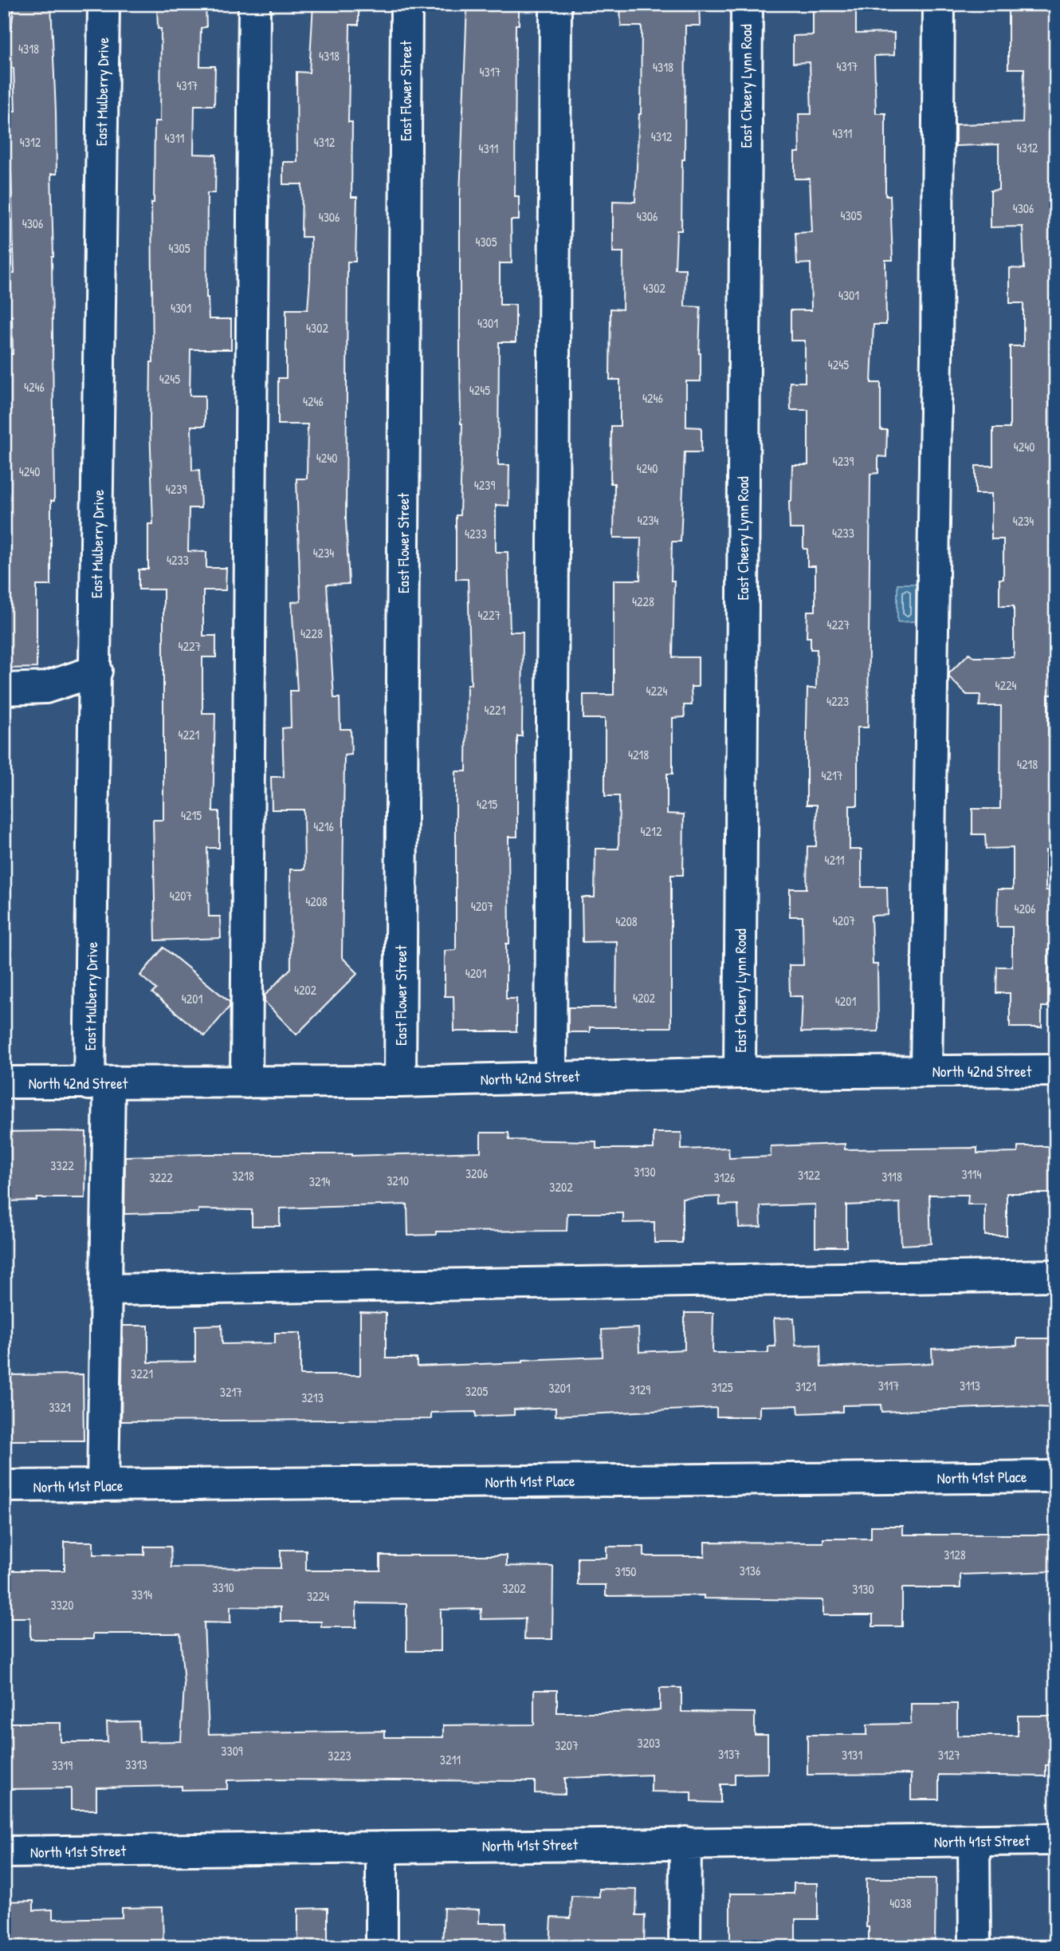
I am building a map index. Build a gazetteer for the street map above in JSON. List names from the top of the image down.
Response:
{
  "streets": {
    "street": [
      "East Cheery Lynn Road",
      "East Flower Street",
      "East Mulberry Drive",
      "North 42nd Street",
      "North 41st Place",
      "North 41st Street"
    ]
  },
  "crossings": [
    ["East Cheery Lynn Road", "North 42nd Street"],
    ["East Flower Street", "North 42nd Street"],
    ["East Mulberry Drive", "North 42nd Street"],
    ["East Mulberry Drive", "North 41st Place"]
  ],
  "house_numbers": [
    "4318",
    "4318",
    "4317",
    "4318",
    "4317",
    "4317",
    "4311",
    "4312",
    "4311",
    "4312",
    "4312",
    "4312",
    "4311",
    "4306",
    "4305",
    "4306",
    "4306",
    "4306",
    "4305",
    "4305",
    "4302",
    "4301",
    "4301",
    "4301",
    "4302",
    "4245",
    "4245",
    "4246",
    "4245",
    "4246",
    "4246",
    "4240",
    "4240",
    "4239",
    "4240",
    "4240",
    "4239",
    "4239",
    "4234",
    "4234",
    "4233",
    "4233",
    "4234",
    "4233",
    "4228",
    "4227",
    "4227",
    "4228",
    "4227",
    "4224",
    "4224",
    "4223",
    "4221",
    "4221",
    "4218",
    "4218",
    "4217",
    "4215",
    "4215",
    "4216",
    "4212",
    "4211",
    "4207",
    "4208",
    "4207",
    "4206",
    "4207",
    "4208",
    "4201",
    "4202",
    "4202",
    "4201",
    "4201",
    "3322",
    "3130",
    "3206",
    "3114",
    "3122",
    "3218",
    "3118",
    "3222",
    "3126",
    "3210",
    "3214",
    "3202",
    "3221",
    "3117",
    "3113",
    "3121",
    "3125",
    "3201",
    "3129",
    "3205",
    "3217",
    "3213",
    "3321",
    "3128",
    "3136",
    "3150",
    "3310",
    "3202",
    "3130",
    "3314",
    "3224",
    "3320",
    "3203",
    "3207",
    "3309",
    "3137",
    "3131",
    "3127",
    "3223",
    "3211",
    "3313",
    "3319",
    "4038"
  ]
}
